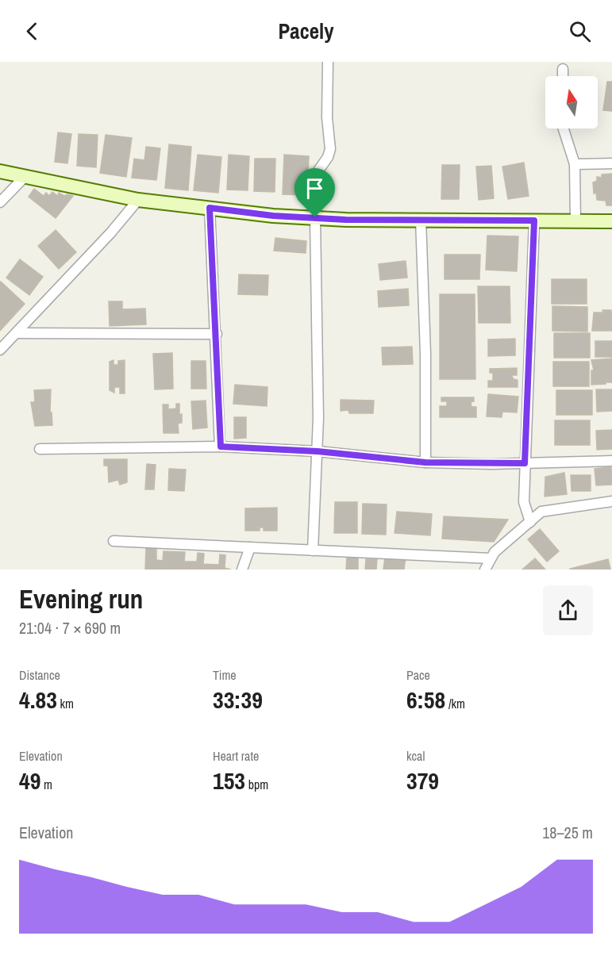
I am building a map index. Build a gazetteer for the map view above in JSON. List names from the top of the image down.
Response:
{
  "north": "top",
  "page": {
    "header": "Pacely",
    "heading": ["Evening run", "21:04 · 7 × 690 m"],
    "stats": [
      ["Distance", "4.83 km"],
      ["Time", "33:39"],
      ["Pace", "6:58 /km"],
      ["Elevation", "49 m"],
      ["Heart rate", "153 bpm"],
      ["kcal", "379"]
    ],
    "chart": ["Elevation", "18–25 m"]
  }
}
